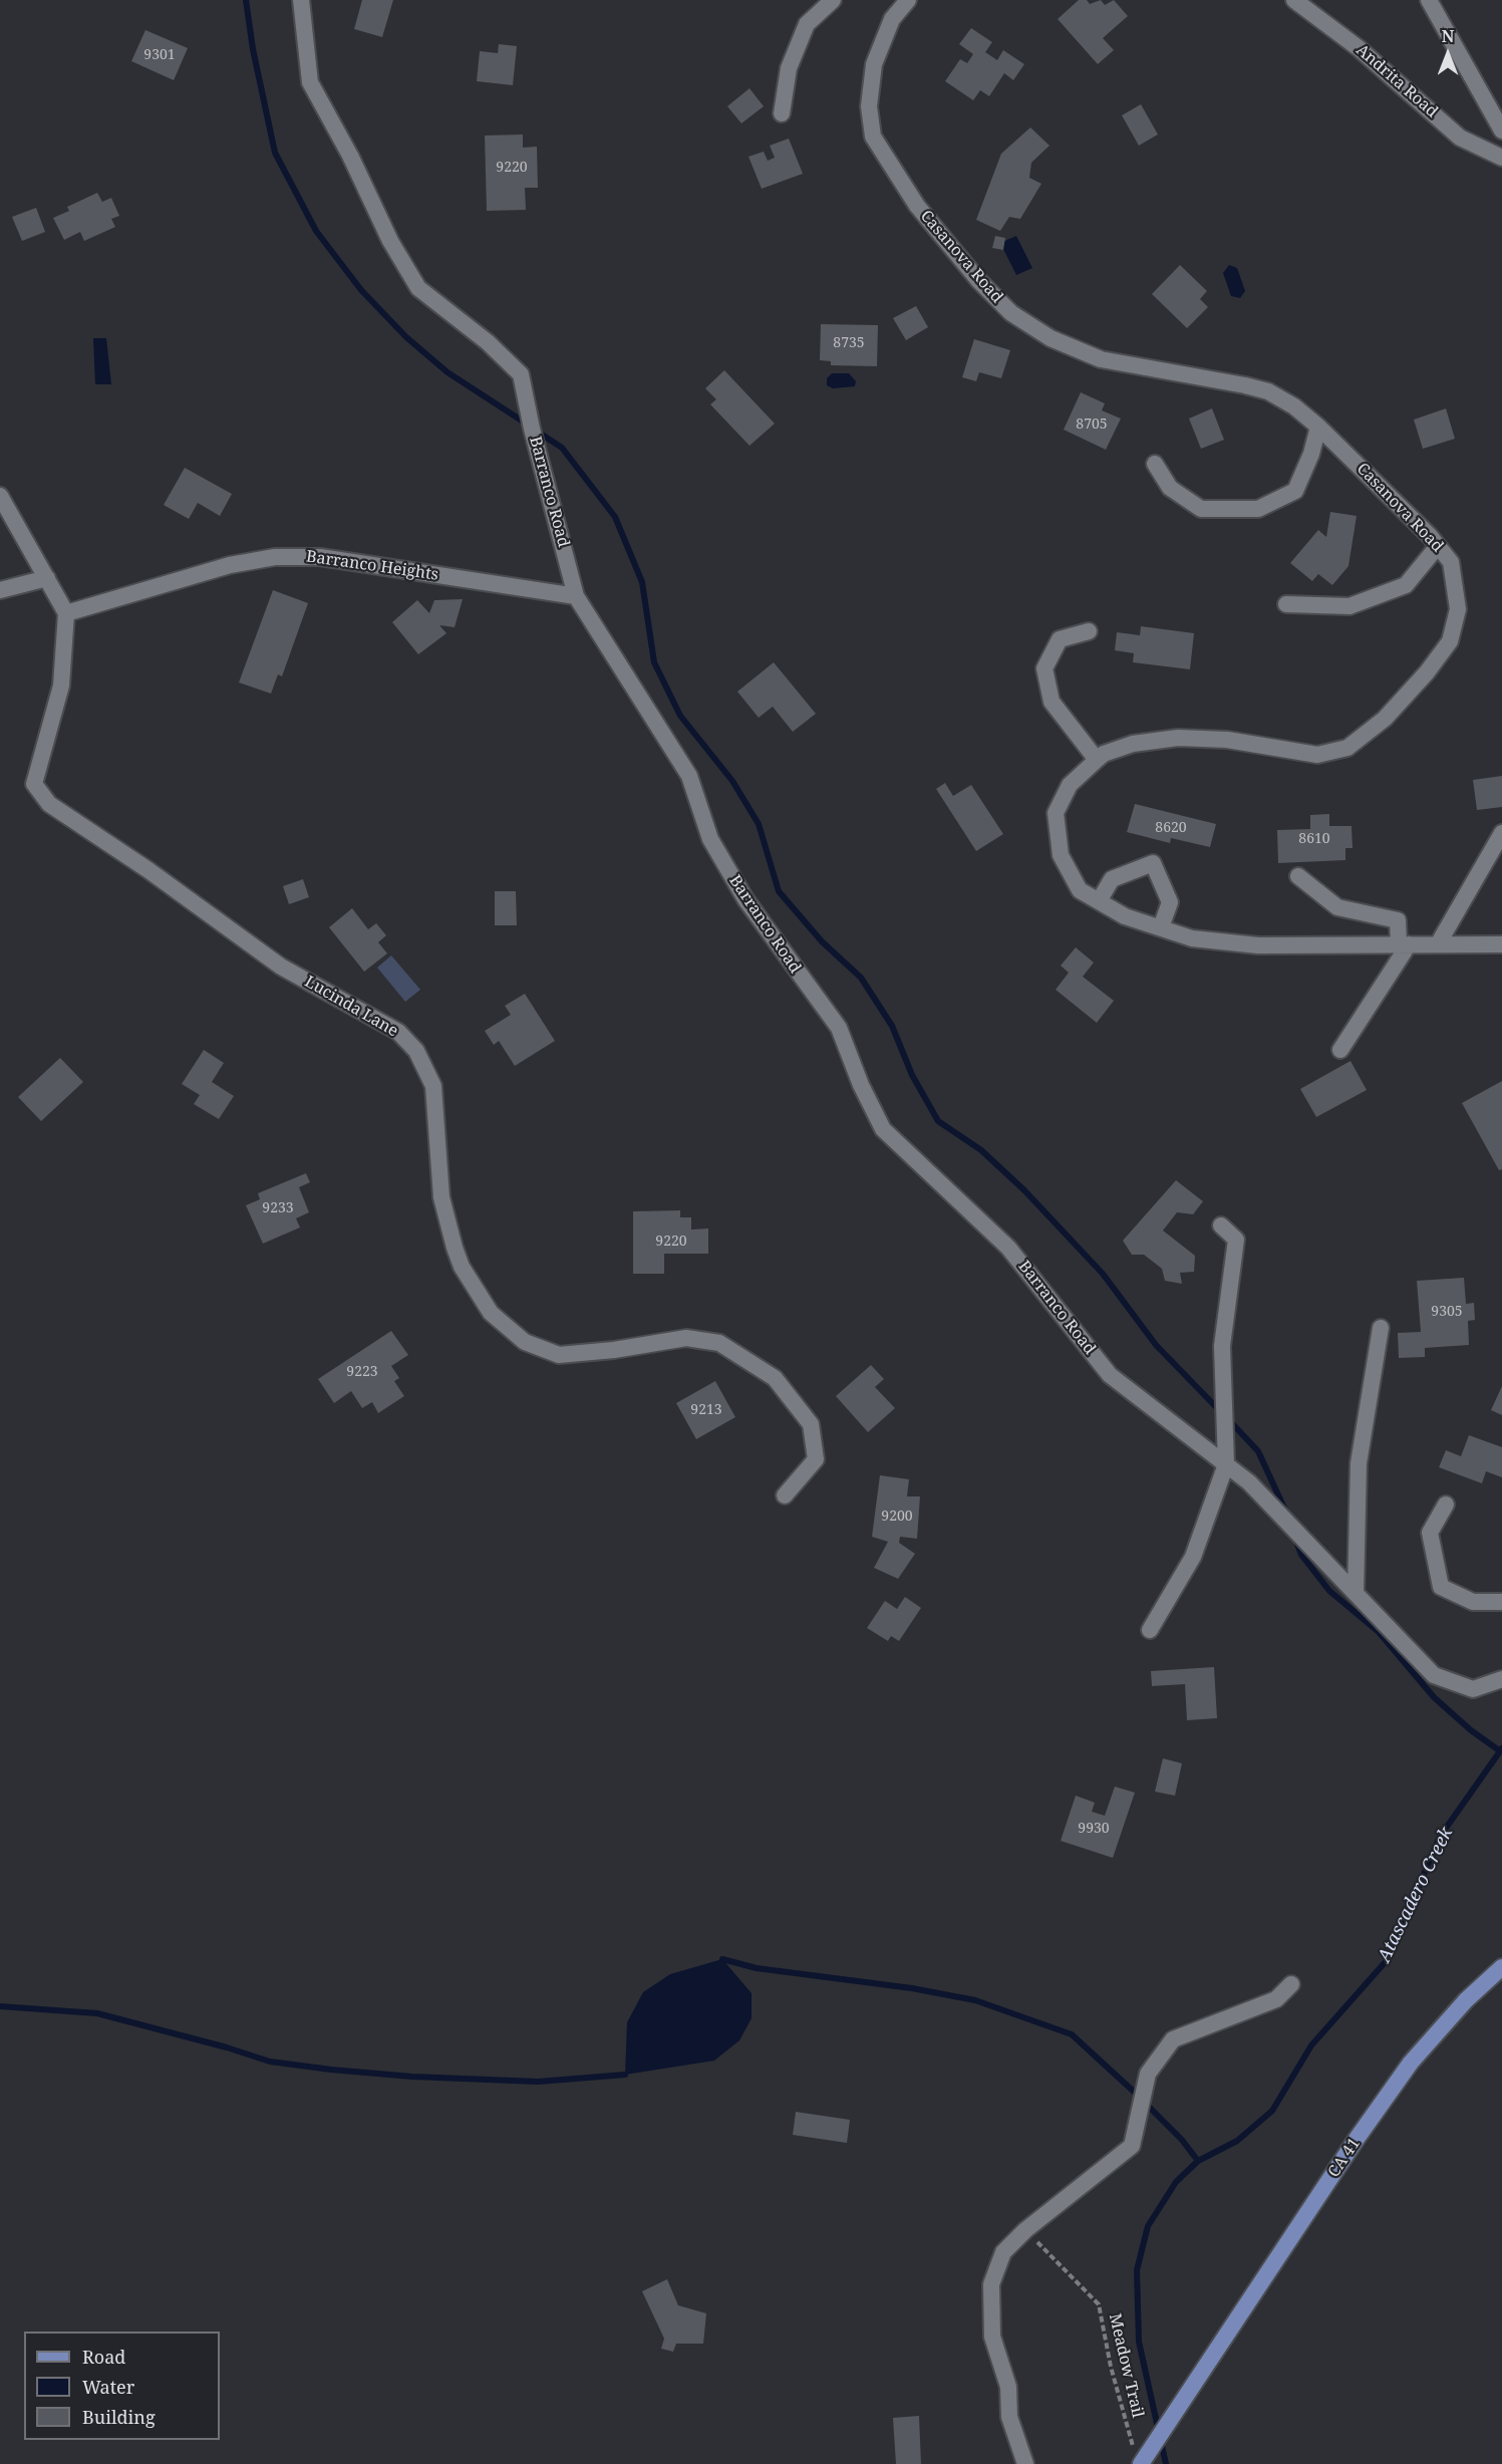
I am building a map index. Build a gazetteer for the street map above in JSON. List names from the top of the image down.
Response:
{
  "streets": {
    "main road": ["CA 41"],
    "street": [
      "Andrita Road",
      "Casanova Road",
      "Barranco Road",
      "Barranco Heights",
      "Lucinda Lane"
    ],
    "path": ["Meadow Trail"]
  },
  "crossings": [
    ["Barranco Road", "Barranco Heights"],
    ["Barranco Heights", "Lucinda Lane"],
    ["CA 41", "Meadow Trail"]
  ],
  "water": ["Atascadero Creek"],
  "house_numbers": [
    "9301",
    "9220",
    "8735",
    "8705",
    "8620",
    "8610",
    "9233",
    "9220",
    "9305",
    "9223",
    "9213",
    "9200",
    "9930"
  ],
  "legend": ["Road", "Water", "Building"],
  "north": "top"
}
